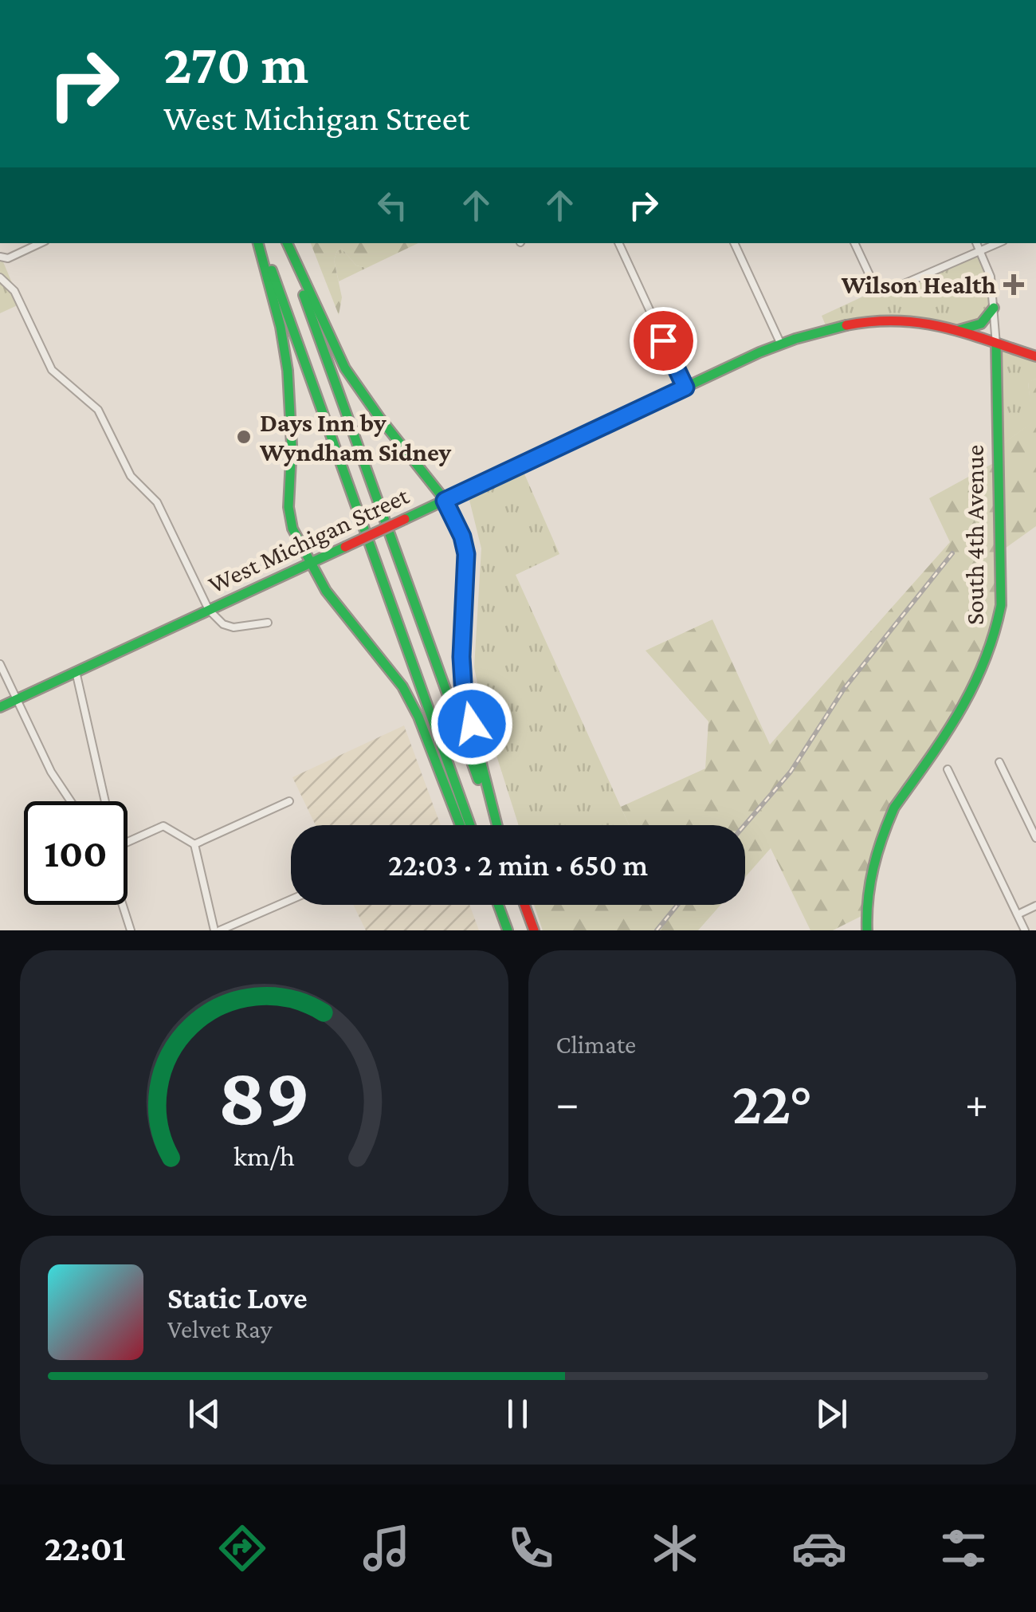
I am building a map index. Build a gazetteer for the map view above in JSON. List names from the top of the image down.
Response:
{
  "streets": {
    "main road": ["South 4th Avenue", "West Michigan Street"]
  },
  "crossings": [
    ["South 4th Avenue", "West Michigan Street"]
  ],
  "places": {
    "health": ["Wilson Health"],
    "other": ["Days Inn by Wyndham Sidney"]
  },
  "page": {
    "turn": ["270 m", "West Michigan Street"],
    "limit": "100",
    "trip": "22:03 · 2 min · 650 m",
    "tile": "Climate",
    "heat": ["−", "22°", "+"],
    "song": ["Static Love", "Velvet Ray"],
    "tabs": "22:01",
    "gauge": ["89", "km/h"]
  }
}
